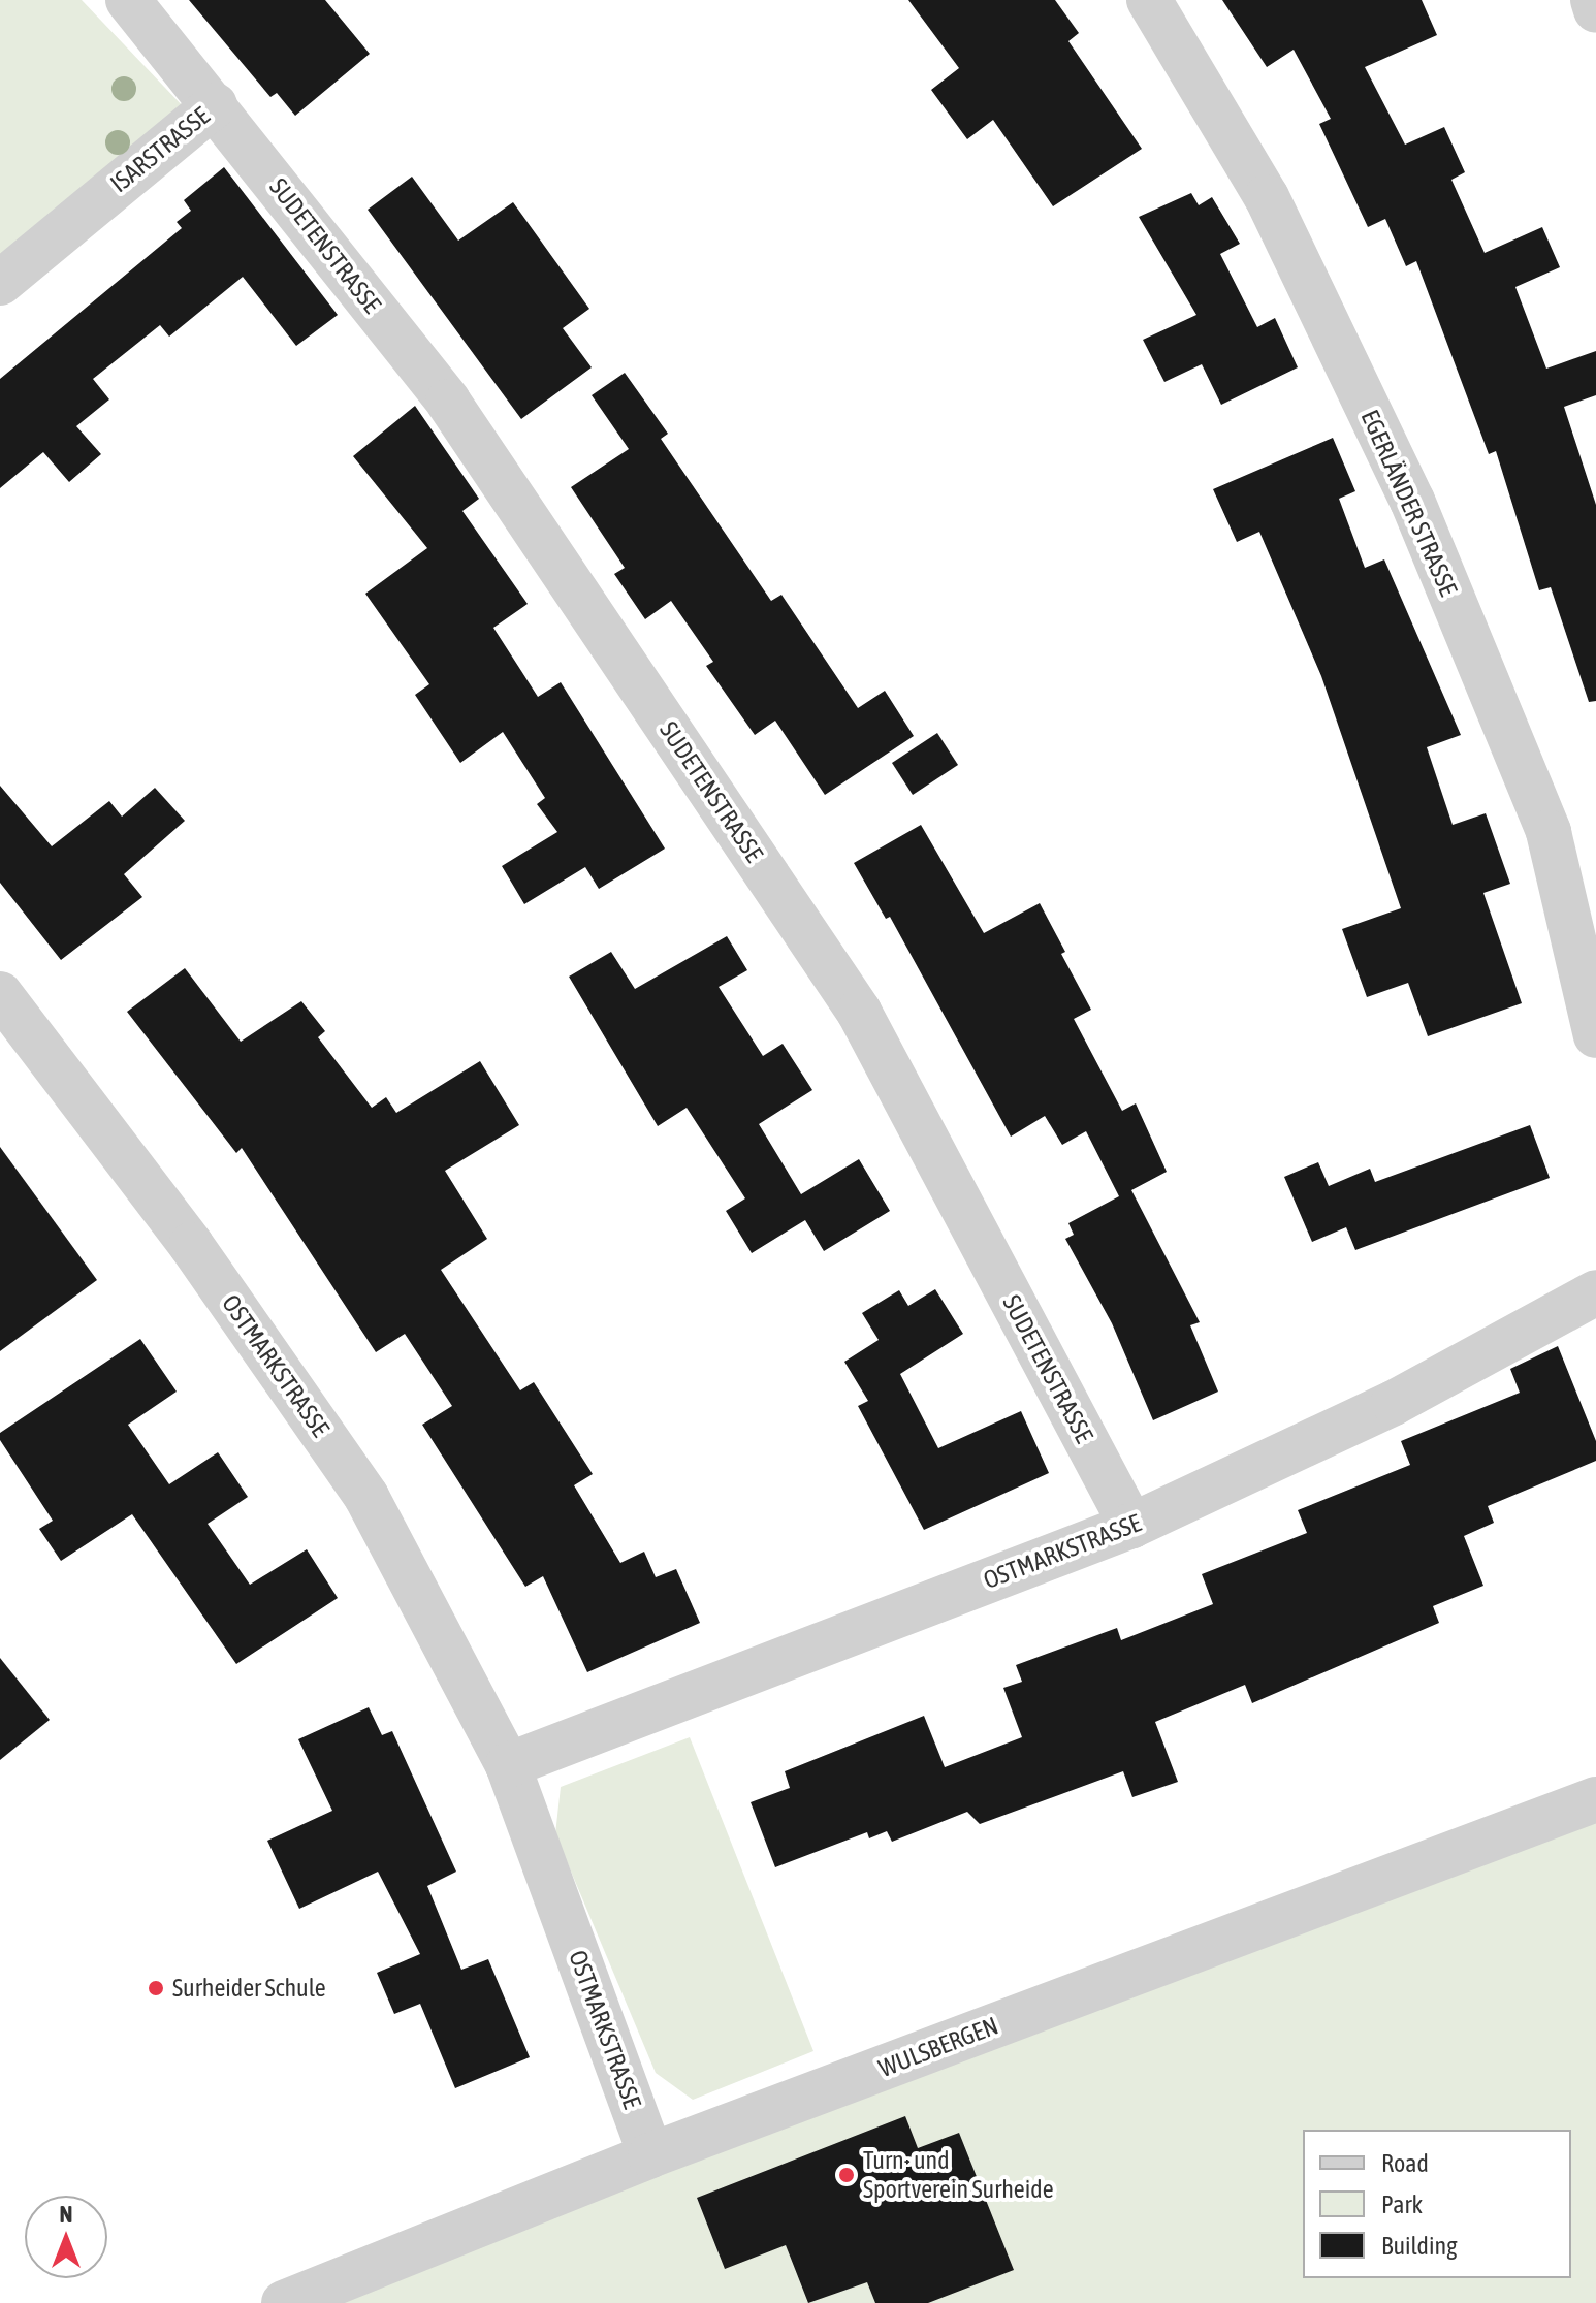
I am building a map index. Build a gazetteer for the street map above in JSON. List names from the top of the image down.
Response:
{
  "streets": {
    "street": [
      "ISARSTRASSE",
      "SUDETENSTRASSE",
      "EGERLÄNDER STRASSE",
      "OSTMARKSTRASSE",
      "WULSBERGEN"
    ]
  },
  "crossings": [
    ["ISARSTRASSE", "SUDETENSTRASSE"],
    ["SUDETENSTRASSE", "OSTMARKSTRASSE"],
    ["OSTMARKSTRASSE", "WULSBERGEN"]
  ],
  "places": ["Surheider Schule", "Turn- und Sportverein Surheide"],
  "legend": ["Road", "Park", "Building"],
  "north": "top"
}
